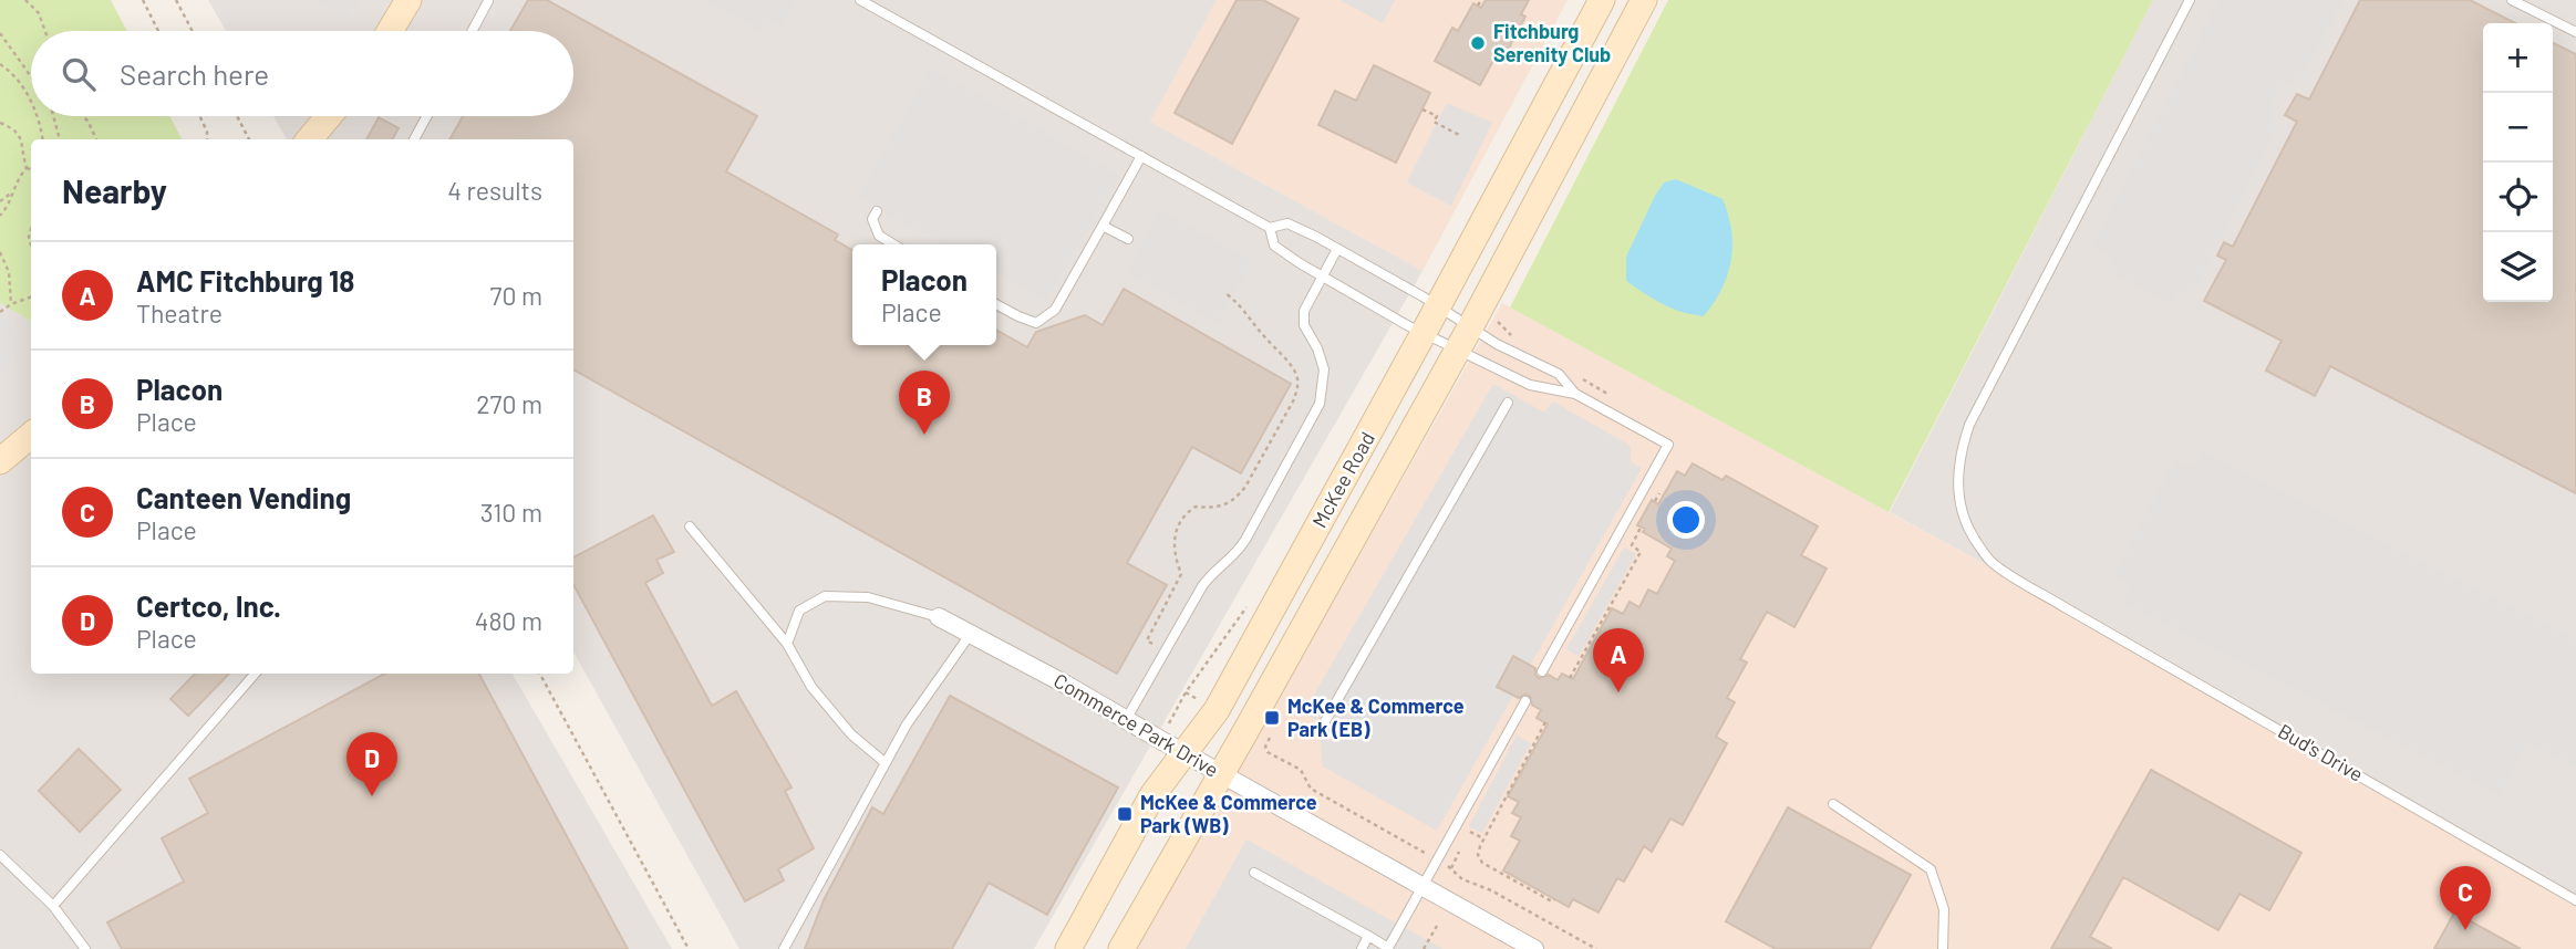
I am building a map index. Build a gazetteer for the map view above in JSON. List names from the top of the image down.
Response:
{
  "streets": {
    "main road": ["McKee Road"],
    "street": ["Commerce Park Drive"],
    "lane": ["Bud's Drive"]
  },
  "crossings": [
    ["McKee Road", "Commerce Park Drive"]
  ],
  "places": {
    "other": ["Fitchburg Serenity Club"],
    "transit": ["McKee & Commerce Park (EB)", "McKee & Commerce Park (WB)"]
  },
  "page": {
    "map_buttons": ["+", "−"],
    "search": "Search here",
    "heading": ["Nearby", "4 results"],
    "list": [
      {
        "mark": "A",
        "name": "AMC Fitchburg 18",
        "note": "Theatre",
        "value": "70 m"
      },
      {
        "mark": "B",
        "name": "Placon",
        "note": "Place",
        "value": "270 m"
      },
      {
        "mark": "C",
        "name": "Canteen Vending",
        "note": "Place",
        "value": "310 m"
      },
      {
        "mark": "D",
        "name": "Certco, Inc.",
        "note": "Place",
        "value": "480 m"
      }
    ],
    "popup": ["Placon", "Place"],
    "pins": [
      "B",
      "A",
      "D",
      "C"
    ]
  }
}
